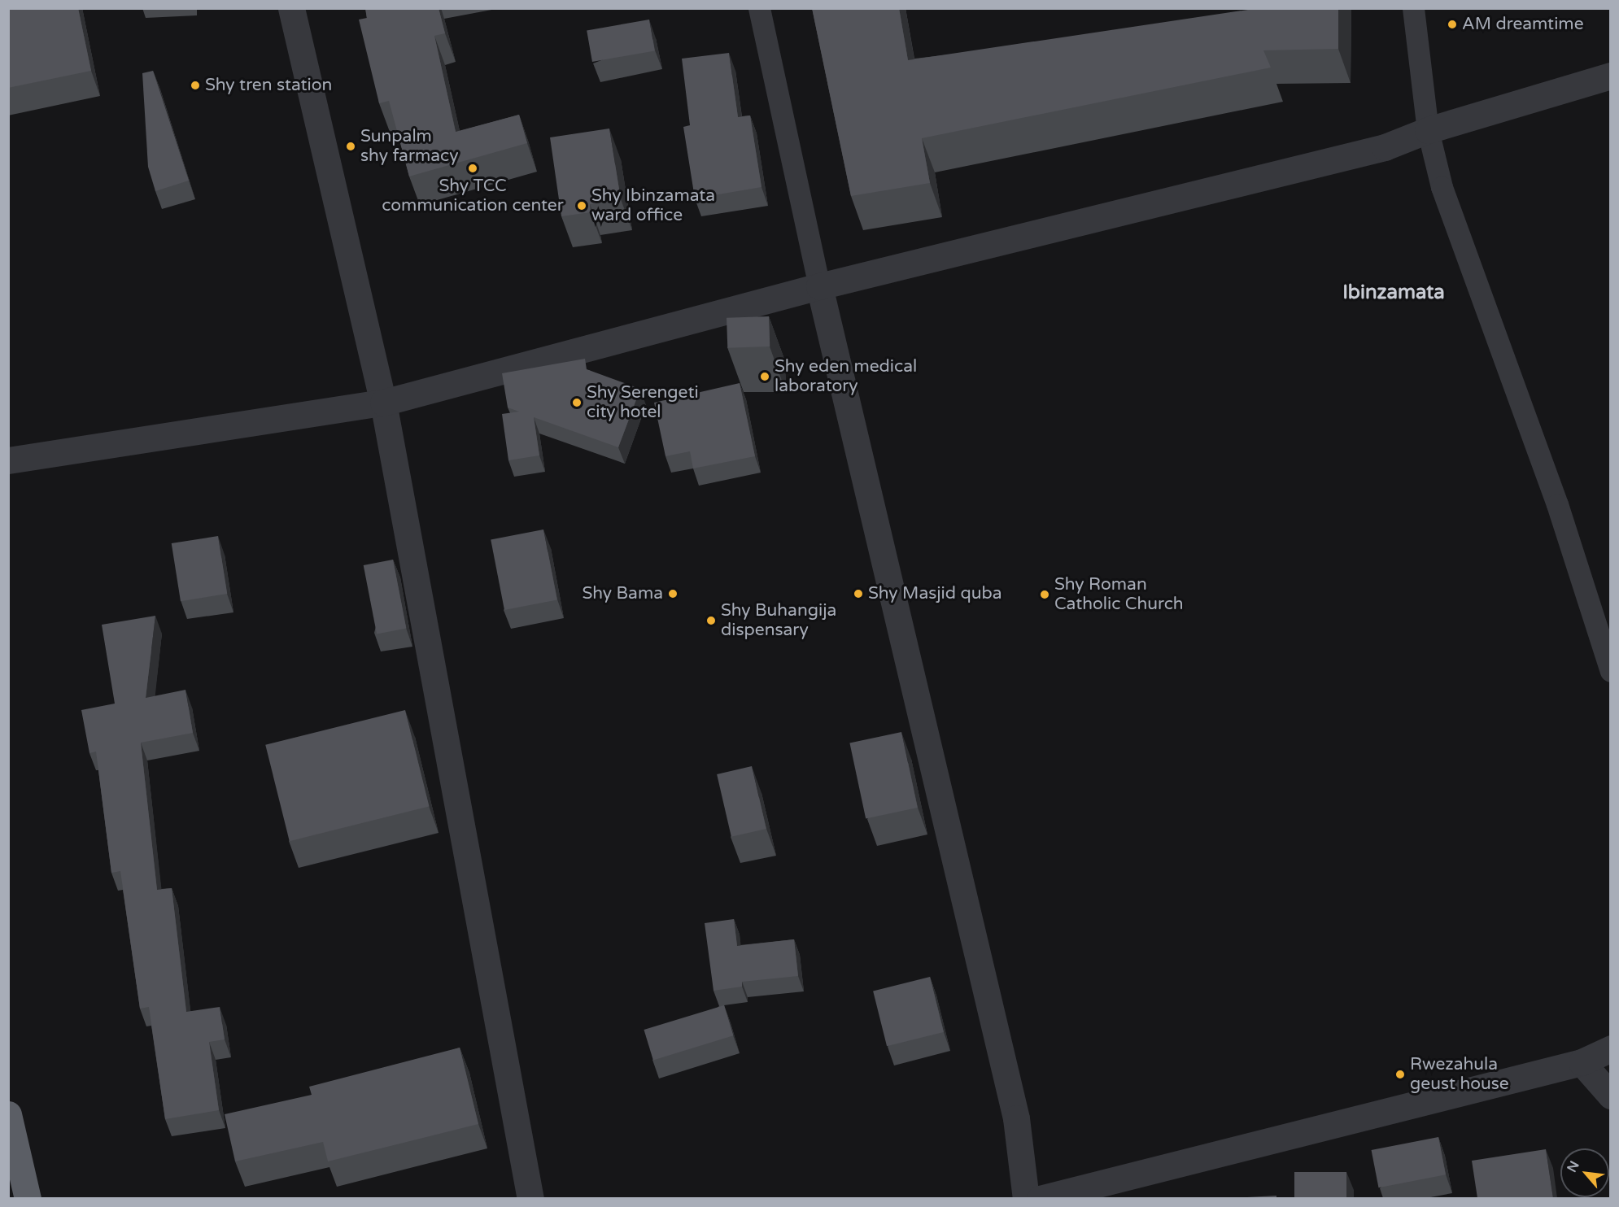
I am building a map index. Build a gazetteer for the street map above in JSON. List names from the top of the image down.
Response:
{
  "districts": ["Ibinzamata"],
  "places": [
    "AM dreamtime",
    "Shy tren station",
    "Sunpalm shy farmacy",
    "Shy TCC communication center",
    "Shy Ibinzamata ward office",
    "Shy eden medical laboratory",
    "Shy Serengeti city hotel",
    "Shy Bama",
    "Shy Masjid quba",
    "Shy Roman Catholic Church",
    "Shy Buhangija dispensary",
    "Rwezahula geust house"
  ],
  "north": "top left"
}
